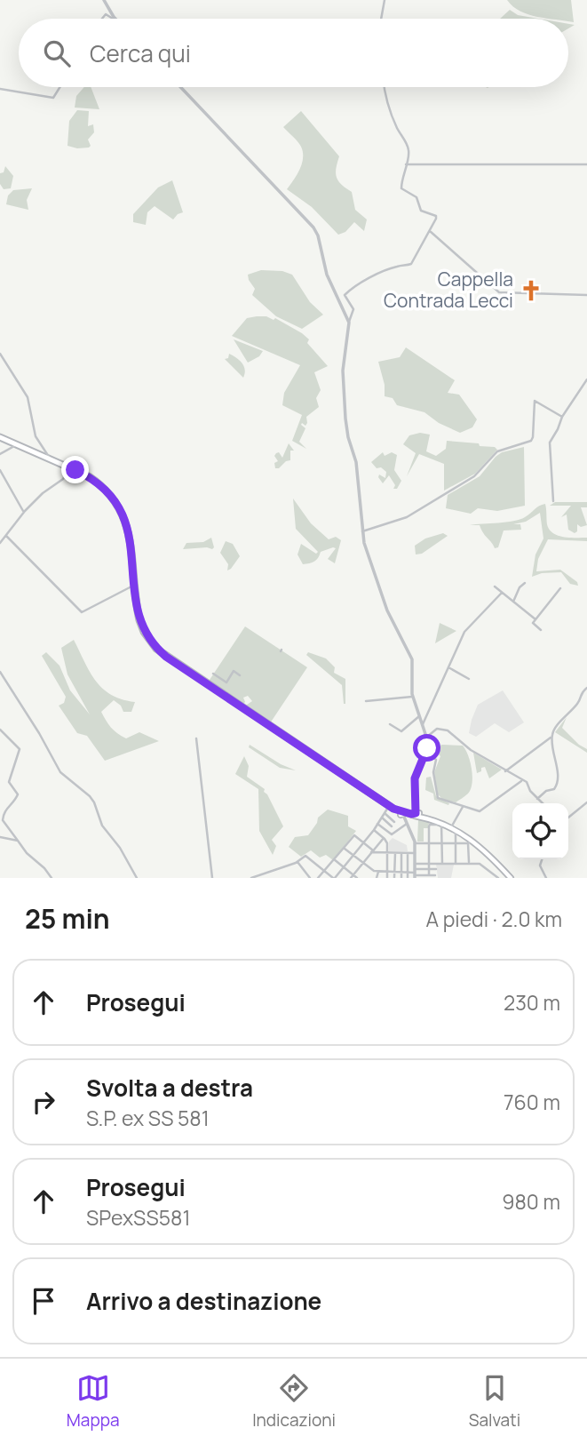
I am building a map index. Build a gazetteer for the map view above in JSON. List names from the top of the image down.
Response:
{
  "places": {
    "church": ["Cappella Contrada Lecci"]
  },
  "page": {
    "search": "Cerca qui",
    "heading": ["25 min", "A piedi · 2.0 km"],
    "list": [
      ["Prosegui", "230 m"],
      ["Svolta a destra", "S.P. ex SS 581", "760 m"],
      ["Prosegui", "SPexSS581", "980 m"],
      "Arrivo a destinazione"
    ],
    "nav": ["Mappa", "Indicazioni", "Salvati"]
  }
}
